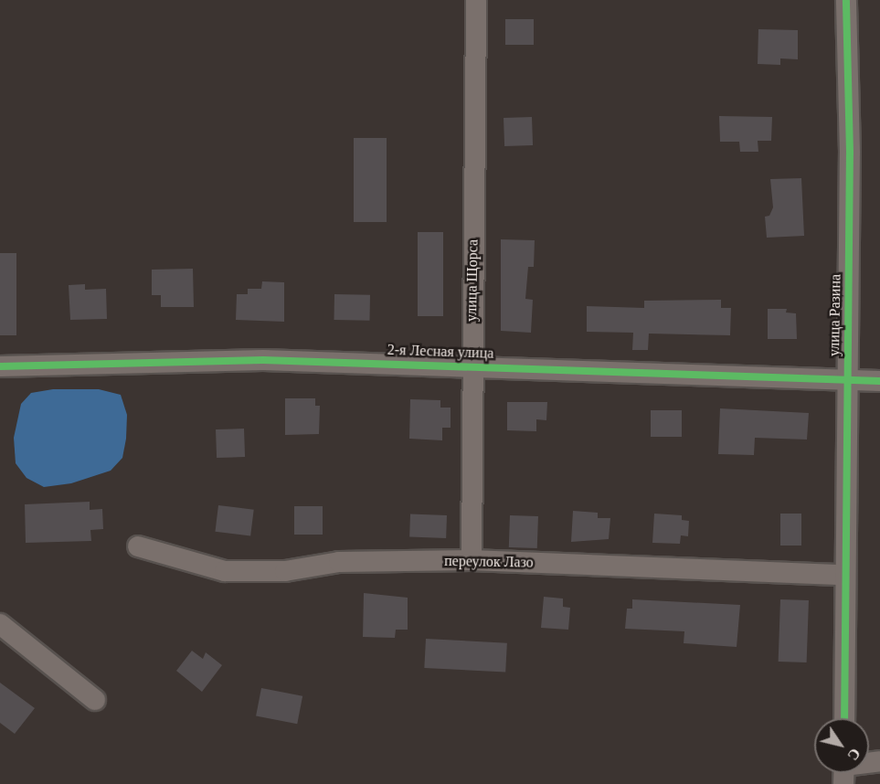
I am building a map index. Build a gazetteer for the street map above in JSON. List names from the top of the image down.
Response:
{
  "streets": {
    "street": [
      "улица Щорса",
      "улица Разина",
      "2-я Лесная улица",
      "переулок Лазо"
    ]
  },
  "crossings": [
    ["улица Щорса", "2-я Лесная улица"],
    ["улица Щорса", "переулок Лазо"],
    ["улица Разина", "2-я Лесная улица"],
    ["улица Разина", "переулок Лазо"]
  ],
  "north": "bottom right"
}
